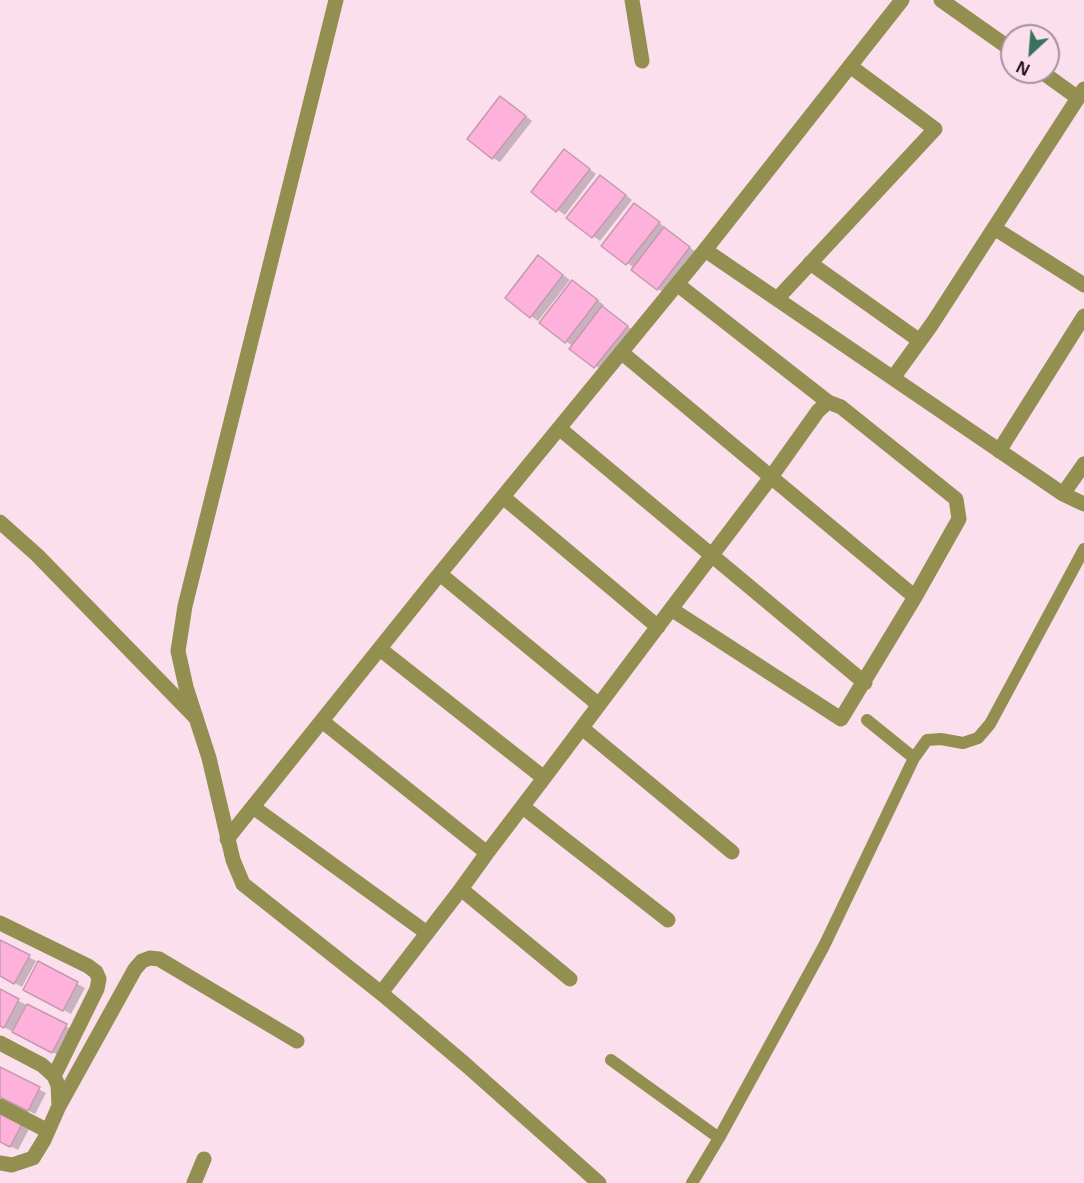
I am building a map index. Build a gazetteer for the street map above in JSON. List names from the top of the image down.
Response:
{
  "north": "bottom left"
}
